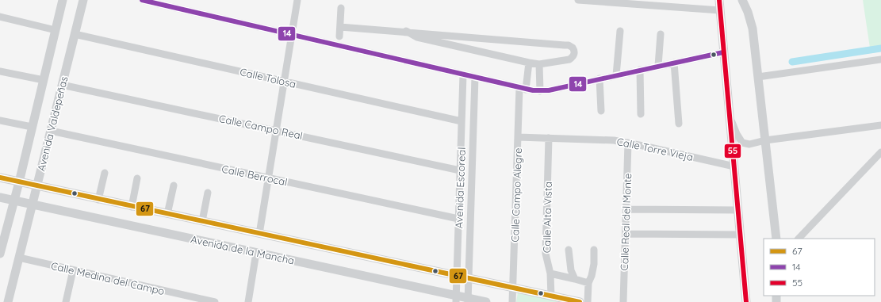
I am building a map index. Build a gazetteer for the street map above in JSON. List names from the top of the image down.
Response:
{
  "streets": {
    "street": [
      "Calle Tolosa",
      "Avenida Valdepeñas",
      "Calle Campo Real",
      "Calle Torre Vieja",
      "Calle Berrocal",
      "Avenida Escoreal",
      "Calle Campo Alegre",
      "Calle Alta Vista",
      "Calle Real del Monte",
      "Avenida de la Mancha",
      "Calle Medina del Campo"
    ]
  },
  "crossings": [
    ["Calle Tolosa", "Avenida Valdepeñas"],
    ["Calle Tolosa", "Avenida Escoreal"],
    ["Avenida Valdepeñas", "Calle Campo Real"],
    ["Avenida Valdepeñas", "Calle Berrocal"],
    ["Avenida Valdepeñas", "Avenida de la Mancha"],
    ["Avenida Valdepeñas", "Calle Medina del Campo"],
    ["Calle Campo Real", "Avenida Escoreal"],
    ["Calle Torre Vieja", "Calle Campo Alegre"],
    ["Calle Torre Vieja", "Calle Alta Vista"],
    ["Calle Torre Vieja", "Calle Real del Monte"],
    ["Calle Berrocal", "Avenida Escoreal"],
    ["Avenida Escoreal", "Avenida de la Mancha"],
    ["Calle Campo Alegre", "Avenida de la Mancha"],
    ["Calle Alta Vista", "Avenida de la Mancha"]
  ],
  "lines": ["transit line 14", "transit line 55", "transit line 67"],
  "legend": ["67", "14", "55"]
}
